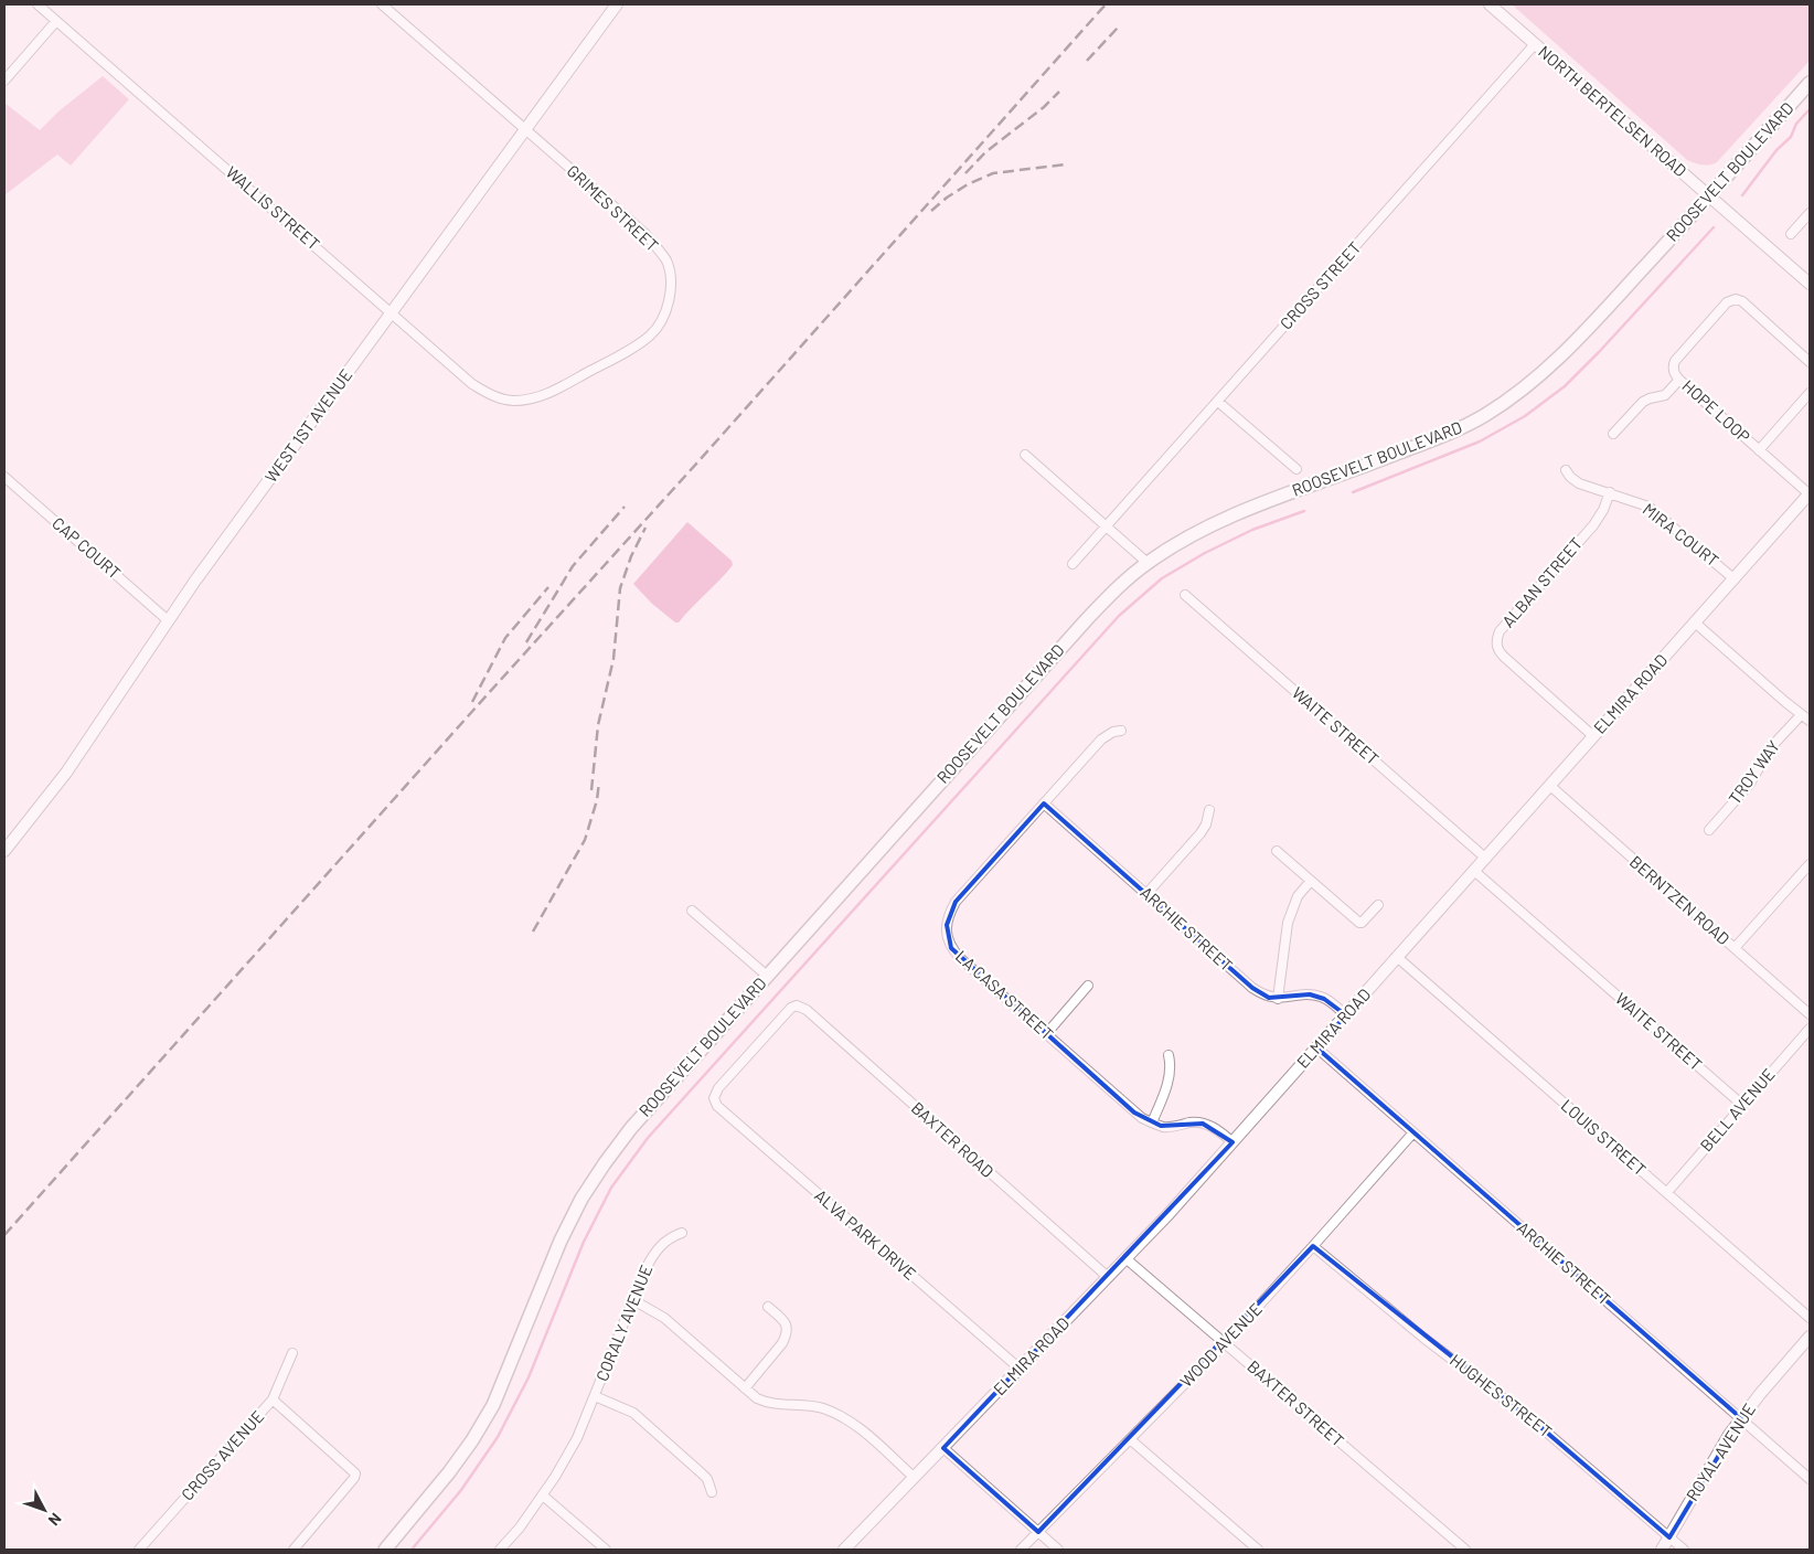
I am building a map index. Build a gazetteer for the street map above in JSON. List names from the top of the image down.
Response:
{
  "streets": {
    "main road": ["ROOSEVELT BOULEVARD"],
    "street": [
      "NORTH BERTELSEN ROAD",
      "WALLIS STREET",
      "GRIMES STREET",
      "CROSS STREET",
      "HOPE LOOP",
      "WEST 1ST AVENUE",
      "MIRA COURT",
      "CAP COURT",
      "ALBAN STREET",
      "ELMIRA ROAD",
      "WAITE STREET",
      "TROY WAY",
      "BERNTZEN ROAD",
      "ARCHIE STREET",
      "LA CASA STREET",
      "BELL AVENUE",
      "LOUIS STREET",
      "BAXTER ROAD",
      "ALVA PARK DRIVE",
      "CORALY AVENUE",
      "WOOD AVENUE",
      "HUGHES STREET",
      "BAXTER STREET",
      "ROYAL AVENUE",
      "CROSS AVENUE"
    ]
  },
  "crossings": [
    ["NORTH BERTELSEN ROAD", "ROOSEVELT BOULEVARD"],
    ["NORTH BERTELSEN ROAD", "CROSS STREET"],
    ["WALLIS STREET", "GRIMES STREET"],
    ["WALLIS STREET", "WEST 1ST AVENUE"],
    ["GRIMES STREET", "WEST 1ST AVENUE"],
    ["HOPE LOOP", "ELMIRA ROAD"],
    ["WEST 1ST AVENUE", "CAP COURT"],
    ["MIRA COURT", "ALBAN STREET"],
    ["MIRA COURT", "ELMIRA ROAD"],
    ["ALBAN STREET", "ELMIRA ROAD"],
    ["ELMIRA ROAD", "WAITE STREET"],
    ["ELMIRA ROAD", "BERNTZEN ROAD"],
    ["ELMIRA ROAD", "ARCHIE STREET"],
    ["ELMIRA ROAD", "LA CASA STREET"],
    ["ELMIRA ROAD", "LOUIS STREET"],
    ["ELMIRA ROAD", "BAXTER ROAD"],
    ["ELMIRA ROAD", "ALVA PARK DRIVE"],
    ["ELMIRA ROAD", "BAXTER STREET"],
    ["WAITE STREET", "BELL AVENUE"],
    ["ARCHIE STREET", "LA CASA STREET"],
    ["ARCHIE STREET", "WOOD AVENUE"],
    ["ARCHIE STREET", "ROYAL AVENUE"],
    ["BELL AVENUE", "LOUIS STREET"],
    ["BAXTER ROAD", "ALVA PARK DRIVE"],
    ["WOOD AVENUE", "HUGHES STREET"],
    ["WOOD AVENUE", "BAXTER STREET"],
    ["HUGHES STREET", "ROYAL AVENUE"]
  ],
  "north": "bottom right"
}
